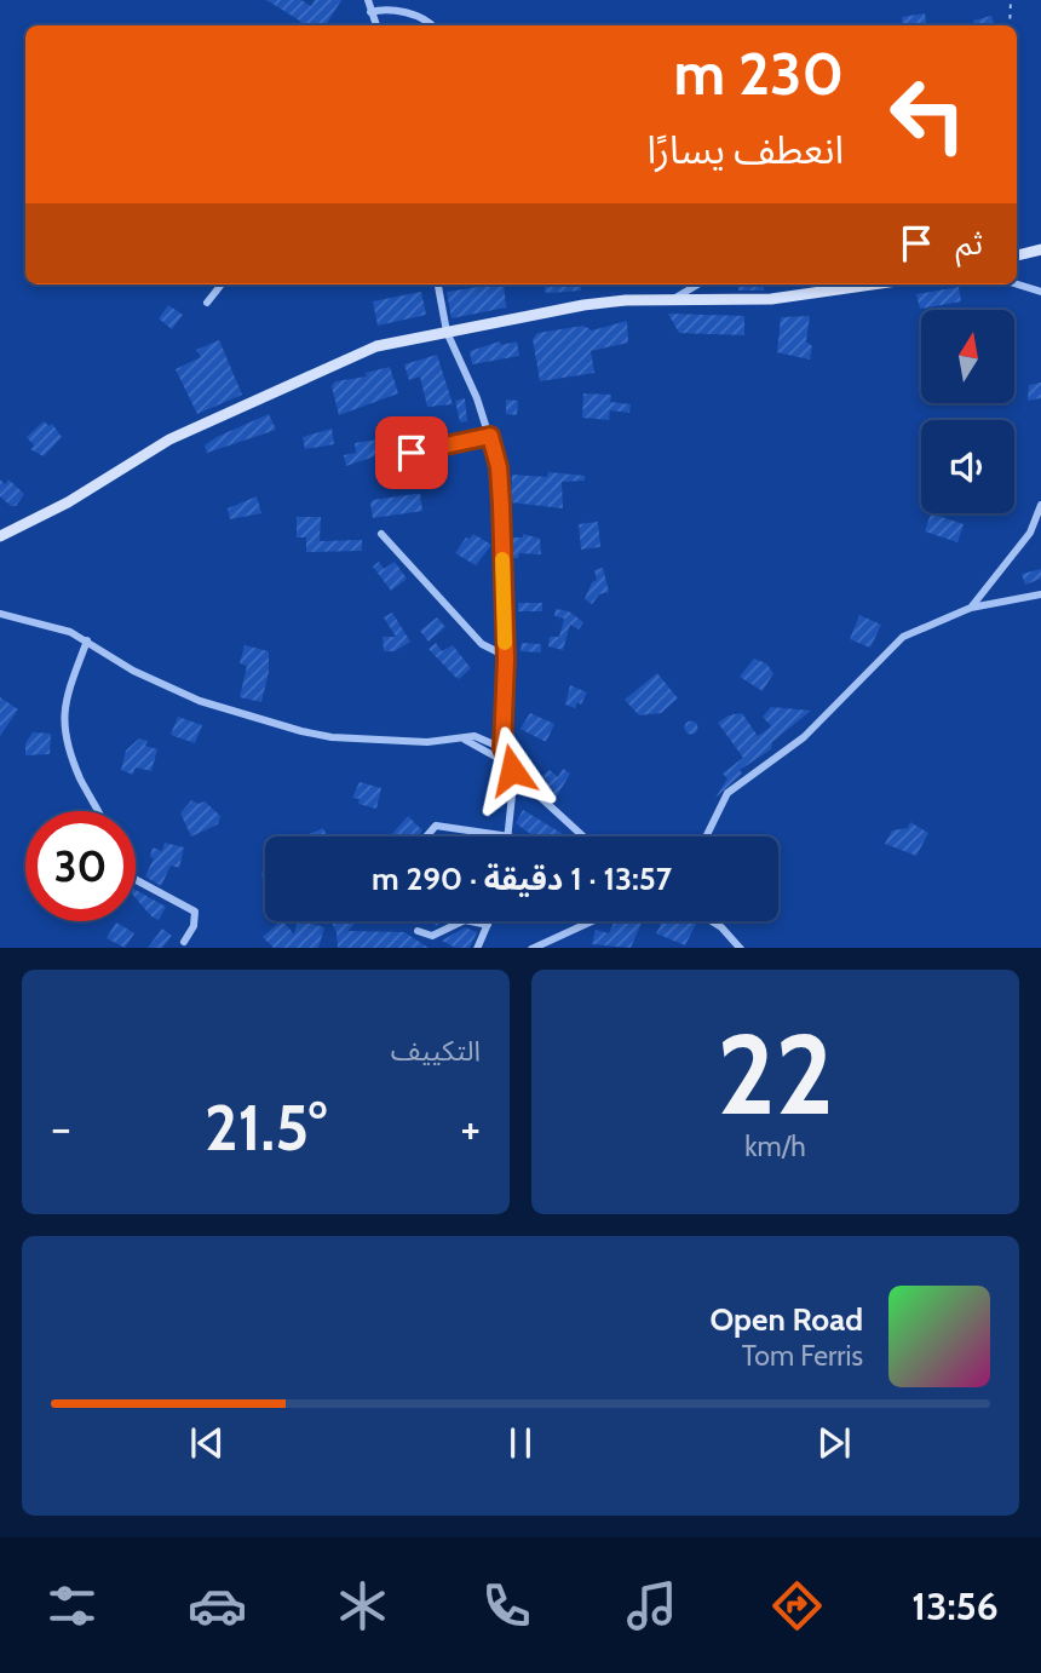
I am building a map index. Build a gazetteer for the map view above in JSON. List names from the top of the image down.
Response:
{
  "north": "top",
  "page": {
    "turn": ["230 m", "انعطف يسارًا"],
    "then": "ثم",
    "limit": "30",
    "trip": "13:57 · 1 دقيقة · 290 m",
    "tile": [
      ["22", "km/h"],
      "التكييف"
    ],
    "heat": ["−", "21.5°", "+"],
    "song": ["Open Road", "Tom Ferris"],
    "tabs": "13:56"
  }
}
